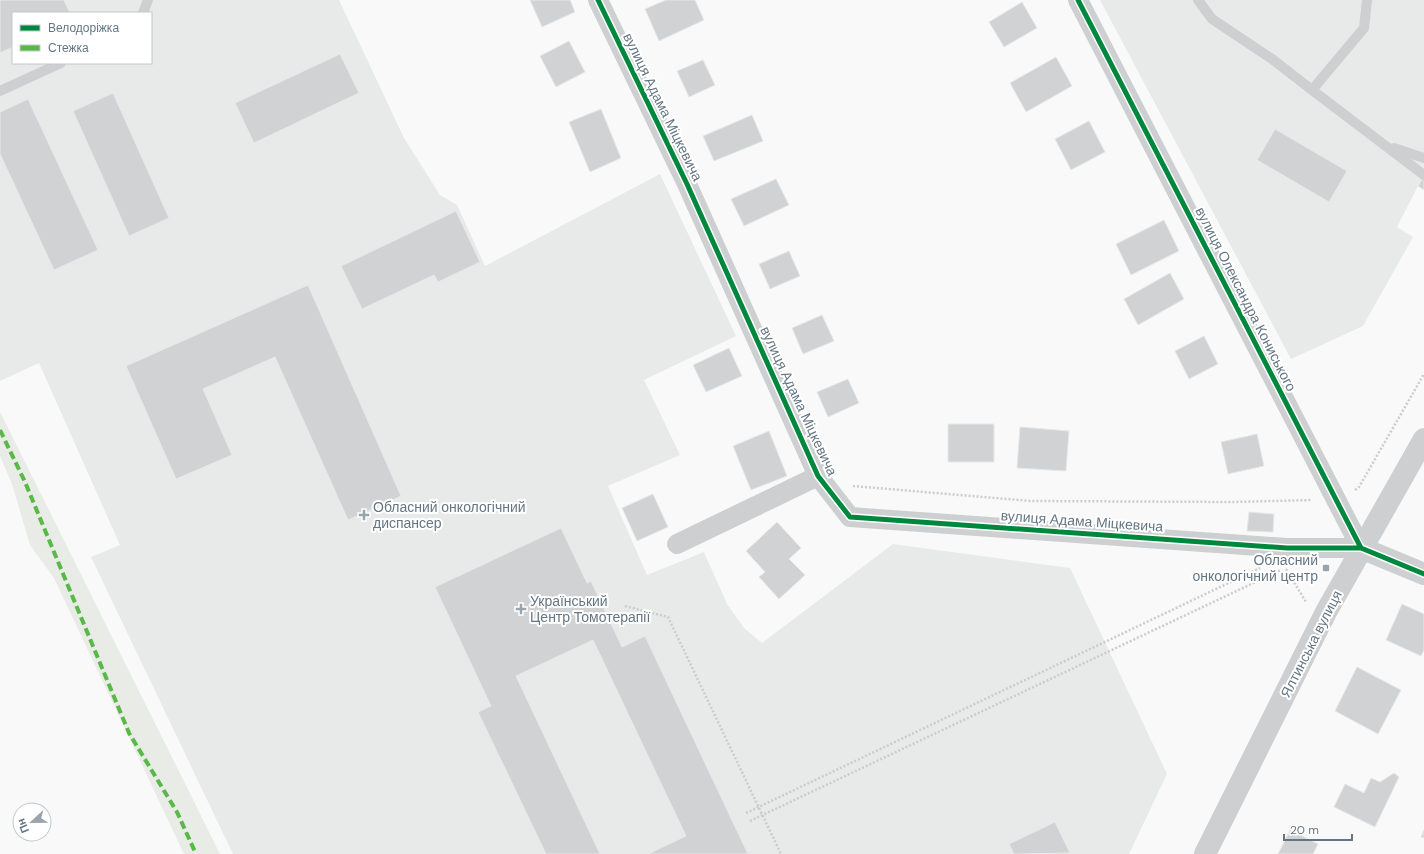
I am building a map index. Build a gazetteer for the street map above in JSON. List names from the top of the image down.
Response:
{
  "streets": {
    "street": ["вулиця Адама Міцкевича", "вулиця Олександра Кониського", "Ялтинська вулиця"]
  },
  "crossings": [
    ["вулиця Адама Міцкевича", "вулиця Олександра Кониського"],
    ["вулиця Адама Міцкевича", "Ялтинська вулиця"],
    ["вулиця Олександра Кониського", "Ялтинська вулиця"]
  ],
  "places": {
    "health": ["Обласний онкологічний диспансер", "Український Центр Томотерапії"],
    "transit": ["Обласний онкологічний центр"]
  },
  "legend": ["Велодоріжка", "Стежка"],
  "scale_bar": "20 m",
  "north": "left"
}
